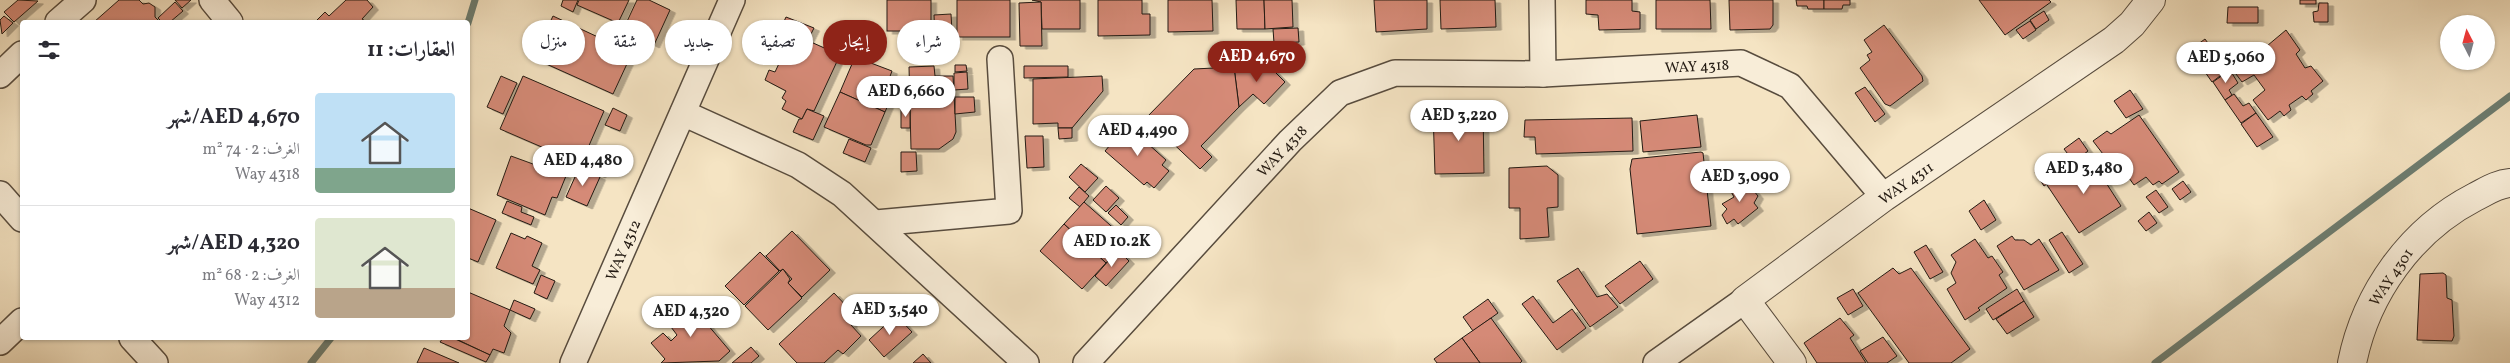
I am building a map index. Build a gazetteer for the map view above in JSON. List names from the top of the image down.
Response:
{
  "streets": {
    "street": [
      "WAY 4318",
      "WAY 4311",
      "WAY 4312",
      "WAY 4301"
    ]
  },
  "crossings": [
    ["WAY 4318", "WAY 4311"]
  ],
  "north": "top",
  "page": {
    "chip": [
      "شراء",
      "إيجار",
      "تصفية",
      "جديد",
      "شقة",
      "منزل"
    ],
    "heading": "العقارات: 11",
    "price": [
      "AED 4,670",
      "AED 5,060",
      "AED 6,660",
      "AED 3,220",
      "AED 4,490",
      "AED 4,480",
      "AED 3,480",
      "AED 3,090",
      "AED 10.2K",
      "AED 3,540",
      "AED 4,320"
    ],
    "list": [
      {
        "name": "AED 4,670/شهر",
        "note": "الغرف: 2 · 74 m² · Way 4318"
      },
      {
        "name": "AED 4,320/شهر",
        "note": "الغرف: 2 · 68 m² · Way 4312"
      }
    ]
  }
}
